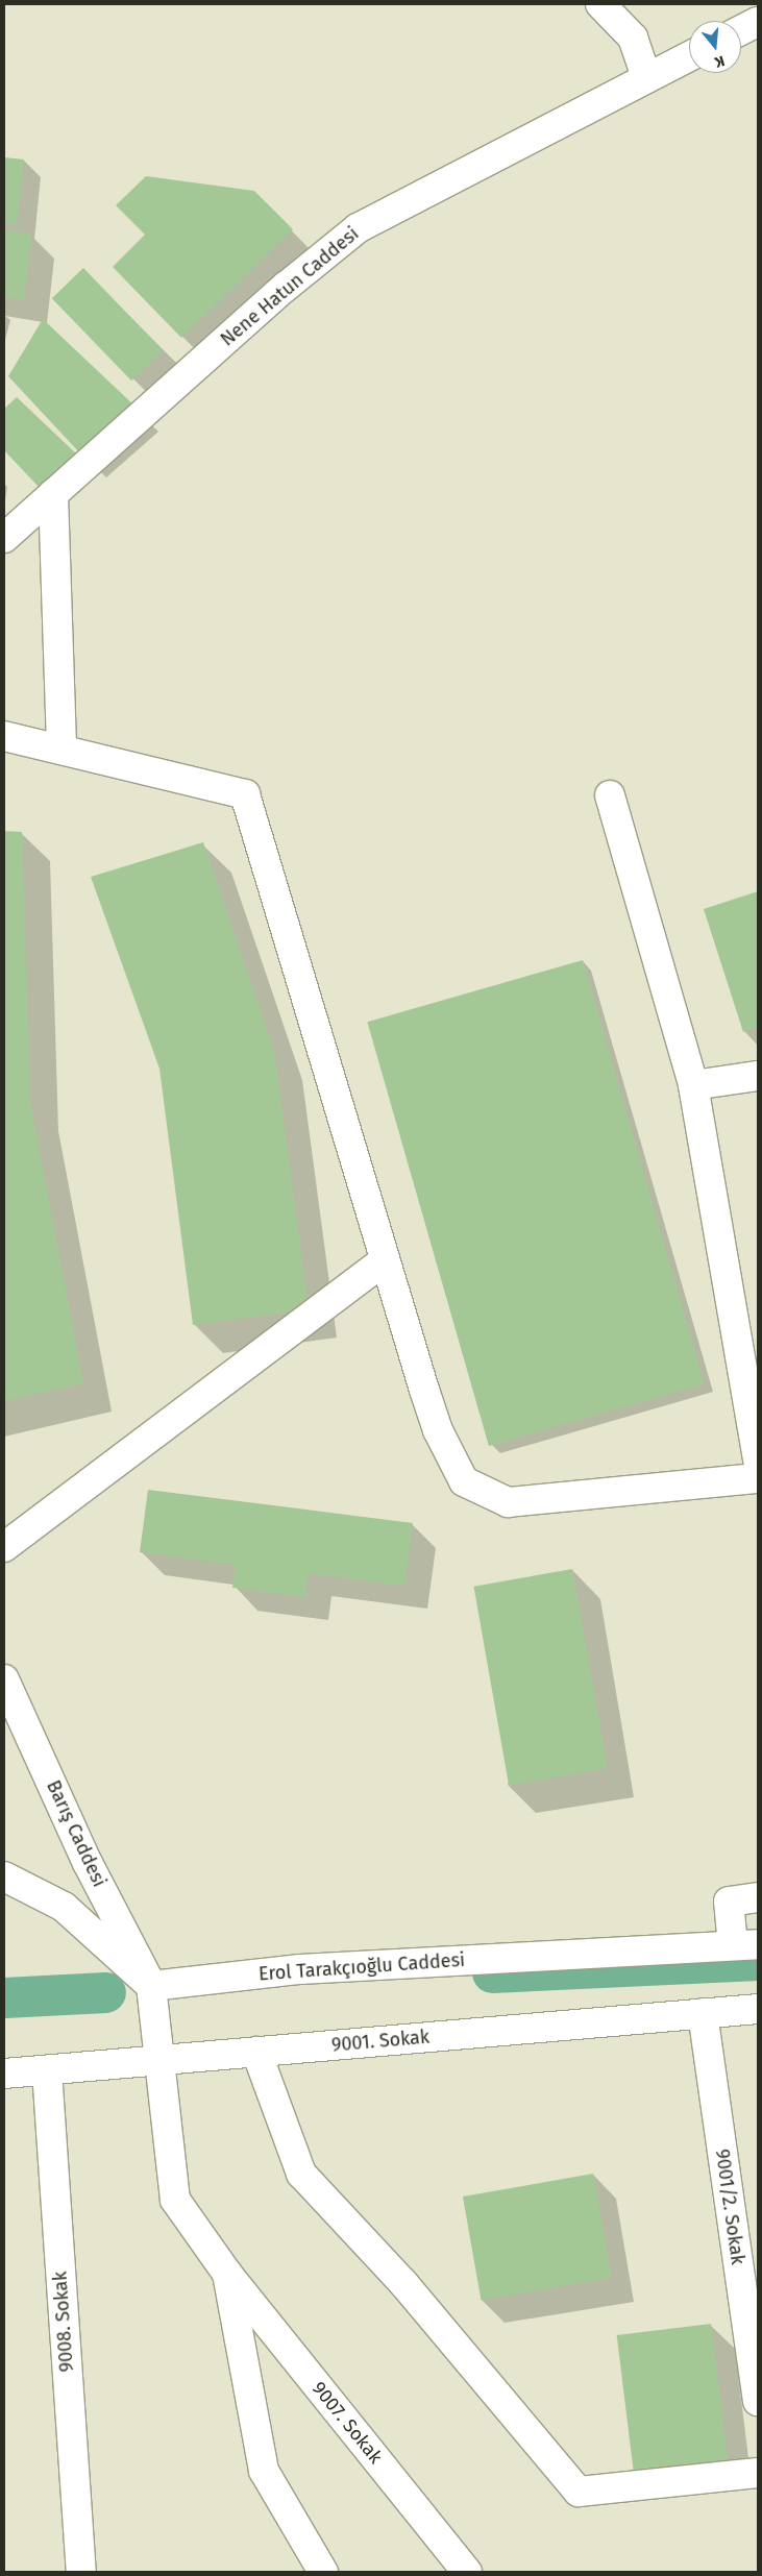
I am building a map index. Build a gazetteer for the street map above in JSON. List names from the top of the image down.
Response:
{
  "streets": {
    "street": [
      "Nene Hatun Caddesi",
      "Barış Caddesi",
      "Erol Tarakçıoğlu Caddesi",
      "9001. Sokak",
      "9001/2. Sokak",
      "9008. Sokak",
      "9007. Sokak"
    ]
  },
  "crossings": [
    ["Barış Caddesi", "Erol Tarakçıoğlu Caddesi"],
    ["Barış Caddesi", "9007. Sokak"],
    ["Erol Tarakçıoğlu Caddesi", "9007. Sokak"],
    ["9001. Sokak", "9001/2. Sokak"],
    ["9001. Sokak", "9008. Sokak"],
    ["9001. Sokak", "9007. Sokak"]
  ],
  "north": "bottom"
}
